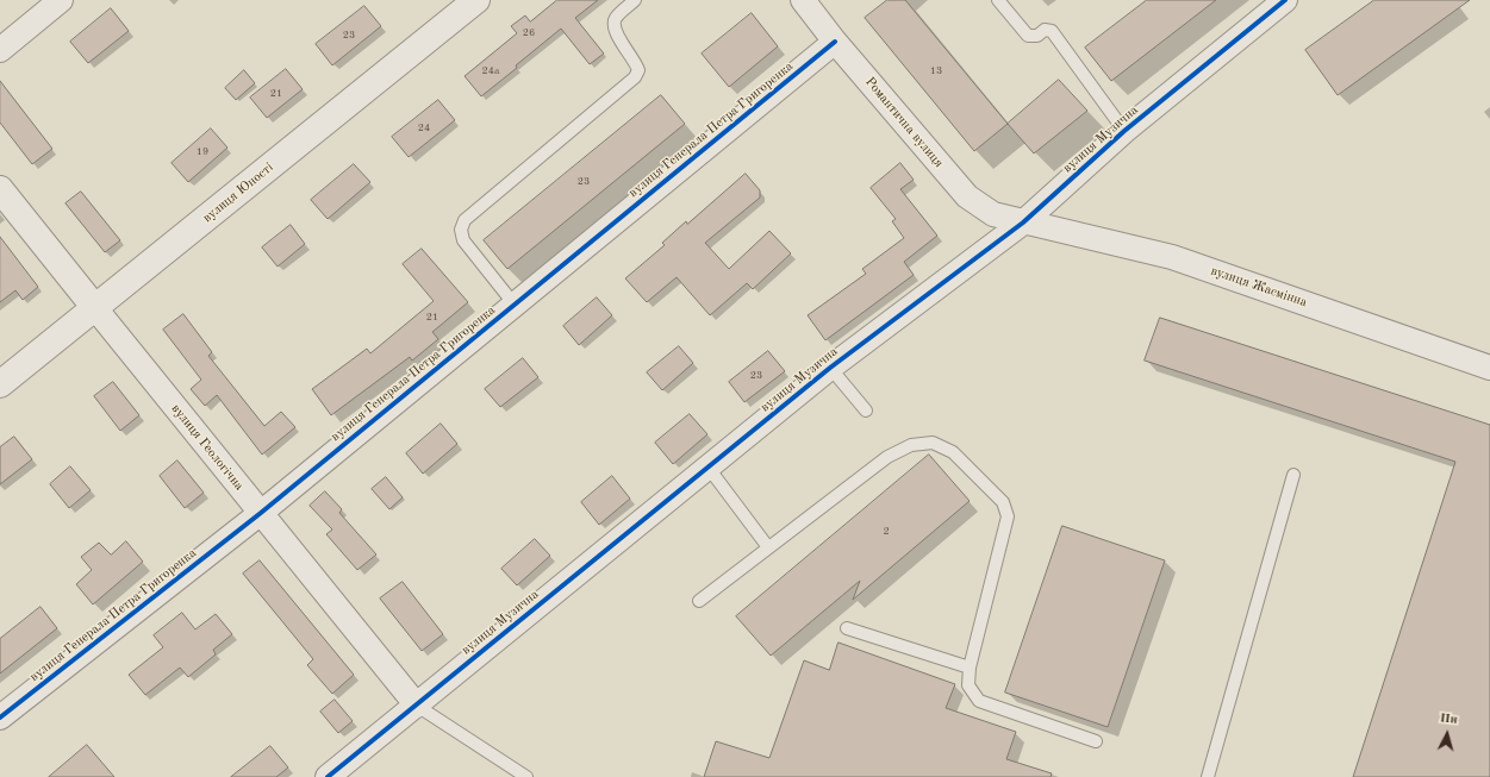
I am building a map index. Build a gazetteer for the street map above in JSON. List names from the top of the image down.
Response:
{
  "streets": {
    "street": [
      "Романтична вулиця",
      "вулиця Генерала Петра Григоренка",
      "вулиця Музична",
      "вулиця Юності",
      "вулиця Жасмінна",
      "вулиця Геологічна"
    ]
  },
  "crossings": [
    ["Романтична вулиця", "вулиця Генерала Петра Григоренка"],
    ["Романтична вулиця", "вулиця Музична"],
    ["Романтична вулиця", "вулиця Жасмінна"],
    ["вулиця Генерала Петра Григоренка", "вулиця Геологічна"],
    ["вулиця Музична", "вулиця Жасмінна"],
    ["вулиця Музична", "вулиця Геологічна"],
    ["вулиця Юності", "вулиця Геологічна"]
  ],
  "house_numbers": [
    "26",
    "23",
    "24а",
    "13",
    "21",
    "24",
    "19",
    "23",
    "21",
    "23",
    "2"
  ],
  "north": "top"
}
